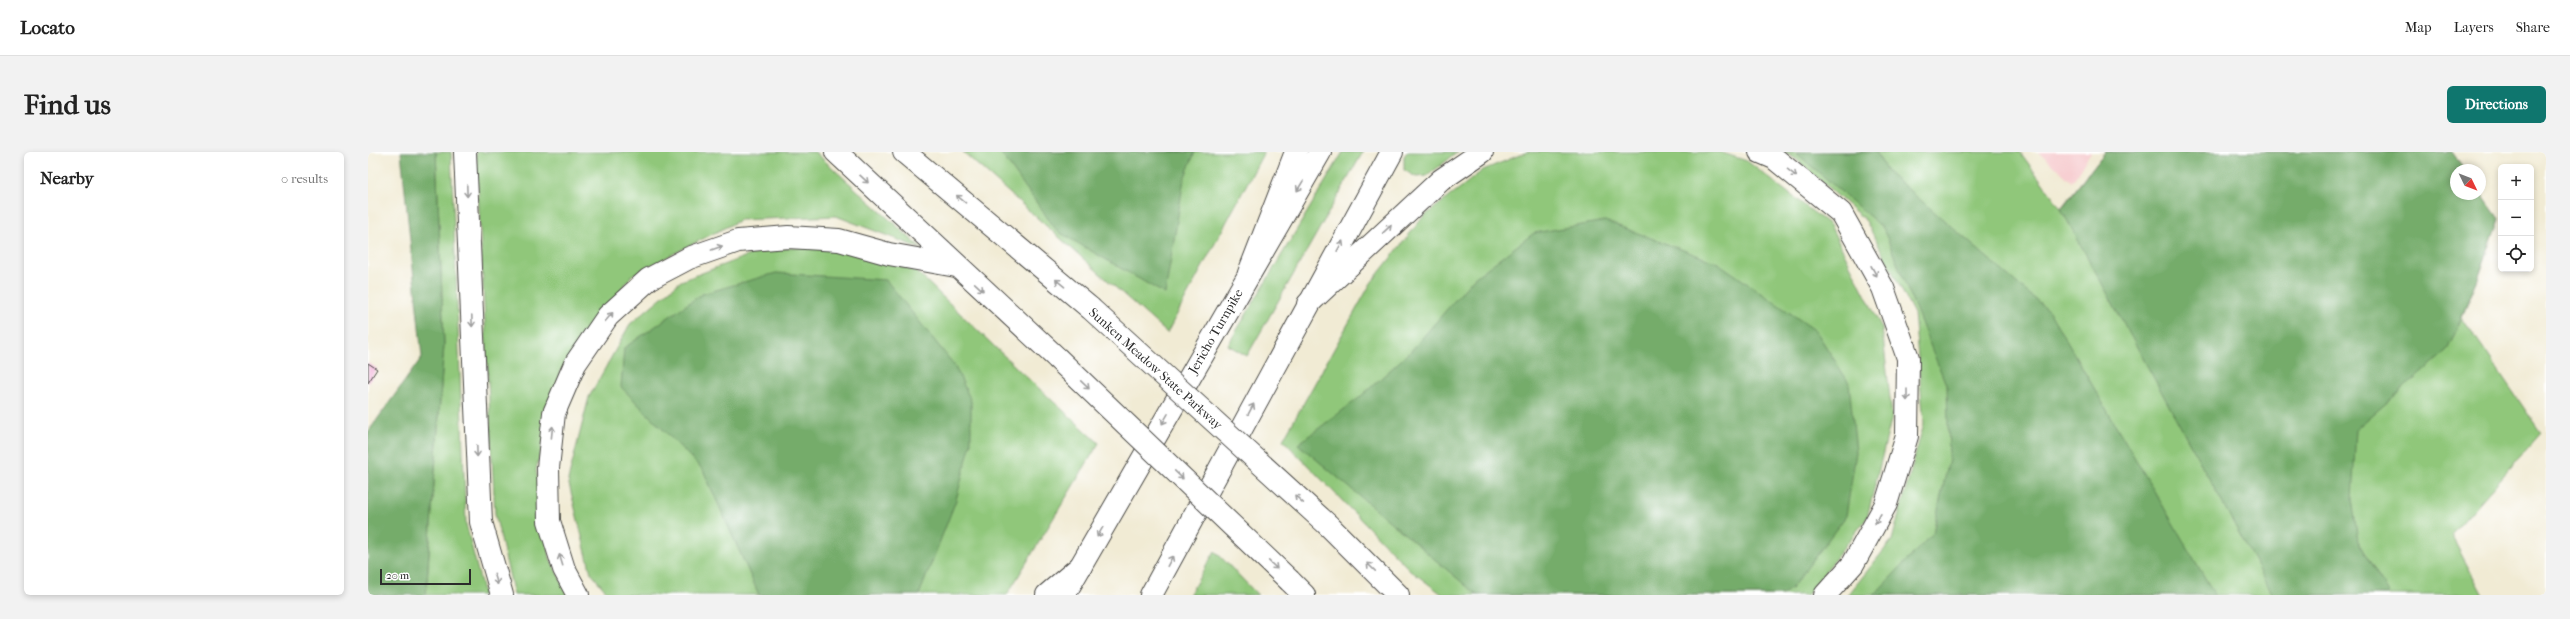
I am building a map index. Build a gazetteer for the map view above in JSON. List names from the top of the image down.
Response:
{
  "streets": {
    "main road": ["Jericho Turnpike", "Sunken Meadow State Parkway"]
  },
  "scale_bar": "20 m",
  "north": "bottom right",
  "page": {
    "header": "Locato",
    "nav": ["Map", "Layers", "Share"],
    "buttons": "Directions",
    "title": "Find us",
    "heading": ["Nearby", "0 results"],
    "map_buttons": ["+", "−"],
    "scale": "20 m"
  }
}
